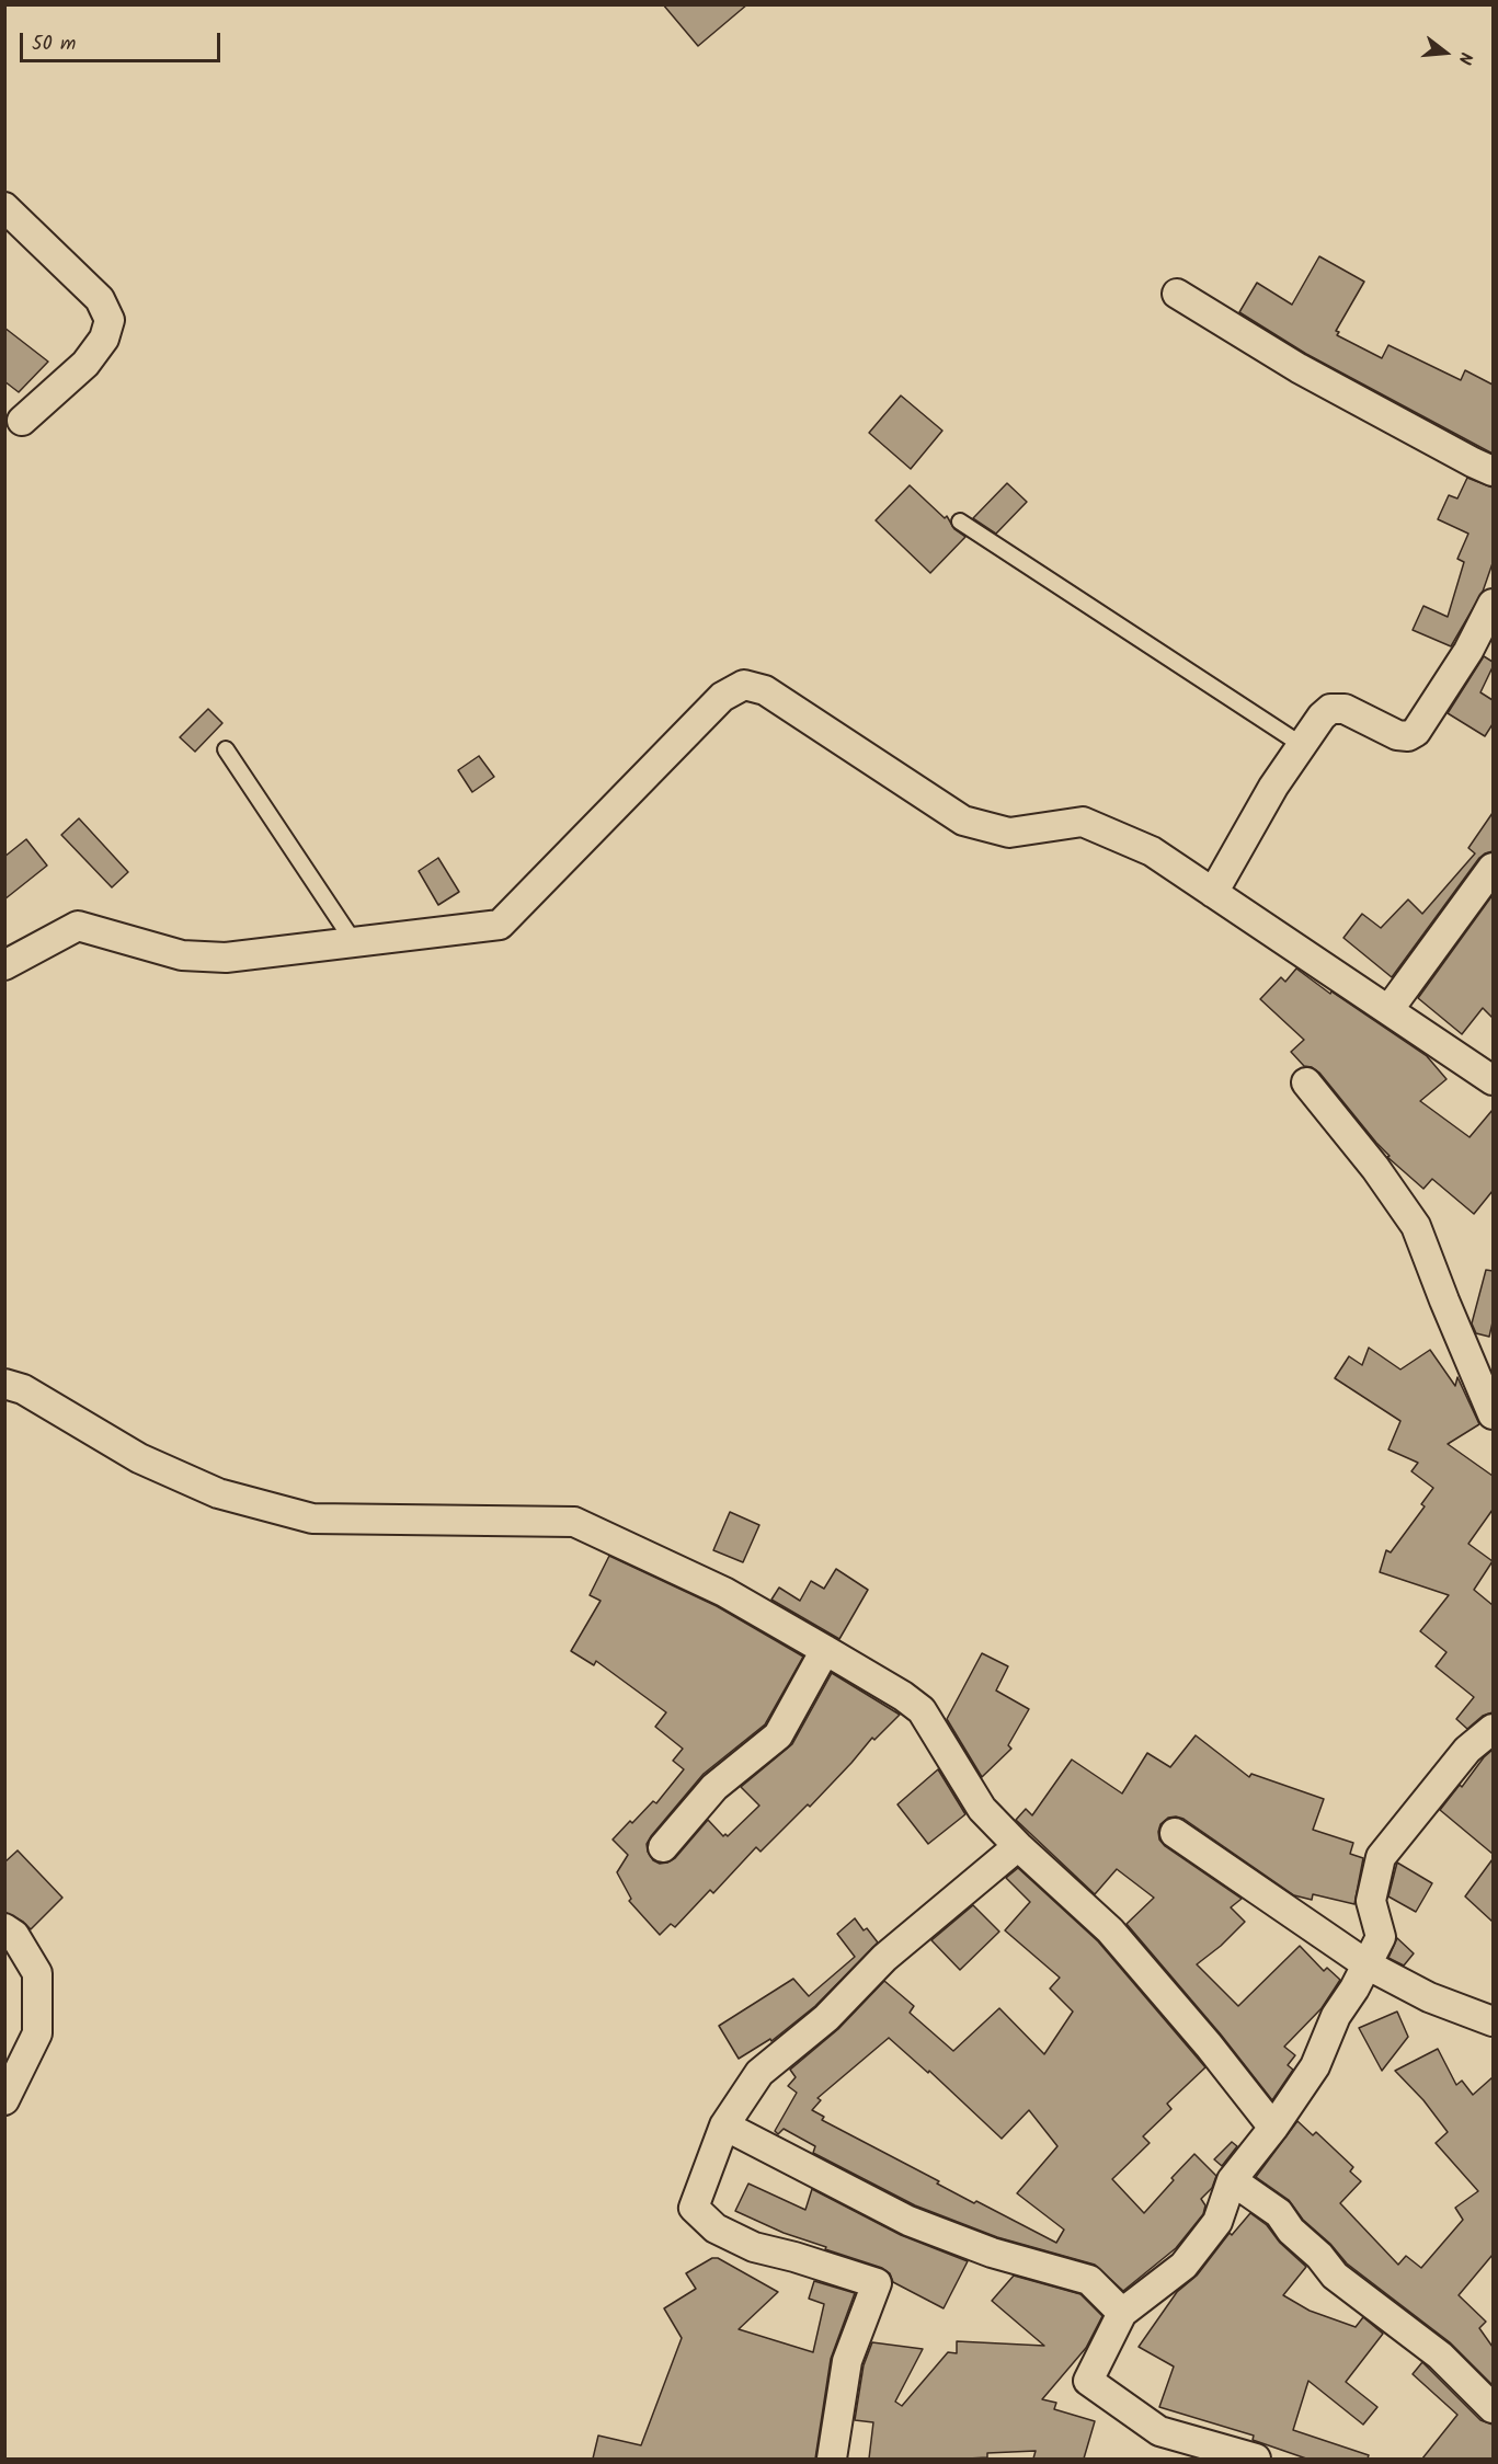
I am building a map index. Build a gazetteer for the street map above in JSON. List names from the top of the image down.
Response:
{
  "scale_bar": "50 m",
  "north": "right"
}
